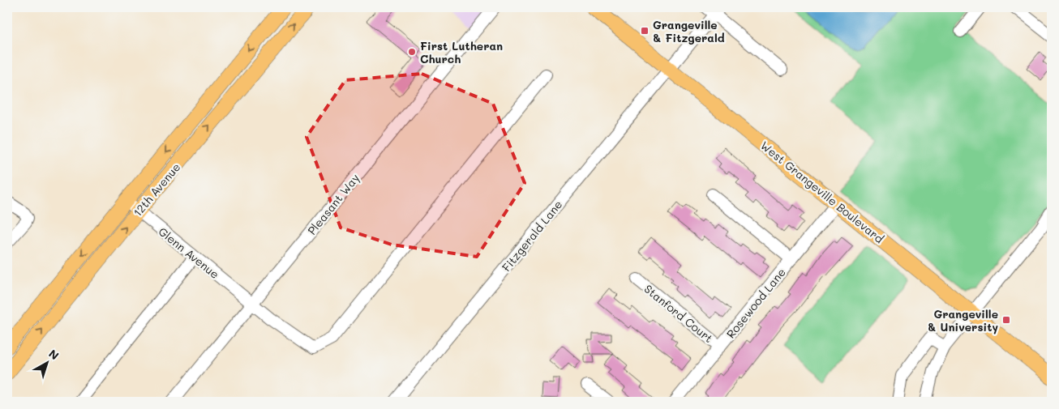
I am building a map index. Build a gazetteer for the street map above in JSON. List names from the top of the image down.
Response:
{
  "streets": {
    "main road": ["12th Avenue", "West Grangeville Boulevard"],
    "street": [
      "Pleasant Way",
      "Fitzgerald Lane",
      "Glenn Avenue",
      "Rosewood Lane",
      "Stanford Court"
    ]
  },
  "crossings": [
    ["12th Avenue", "Glenn Avenue"],
    ["West Grangeville Boulevard", "Fitzgerald Lane"],
    ["West Grangeville Boulevard", "Rosewood Lane"],
    ["Pleasant Way", "Glenn Avenue"],
    ["Rosewood Lane", "Stanford Court"]
  ],
  "places": {
    "transit": ["Grangeville & Fitzgerald", "Grangeville & University"],
    "other": ["First Lutheran Church"]
  },
  "north": "top right"
}
